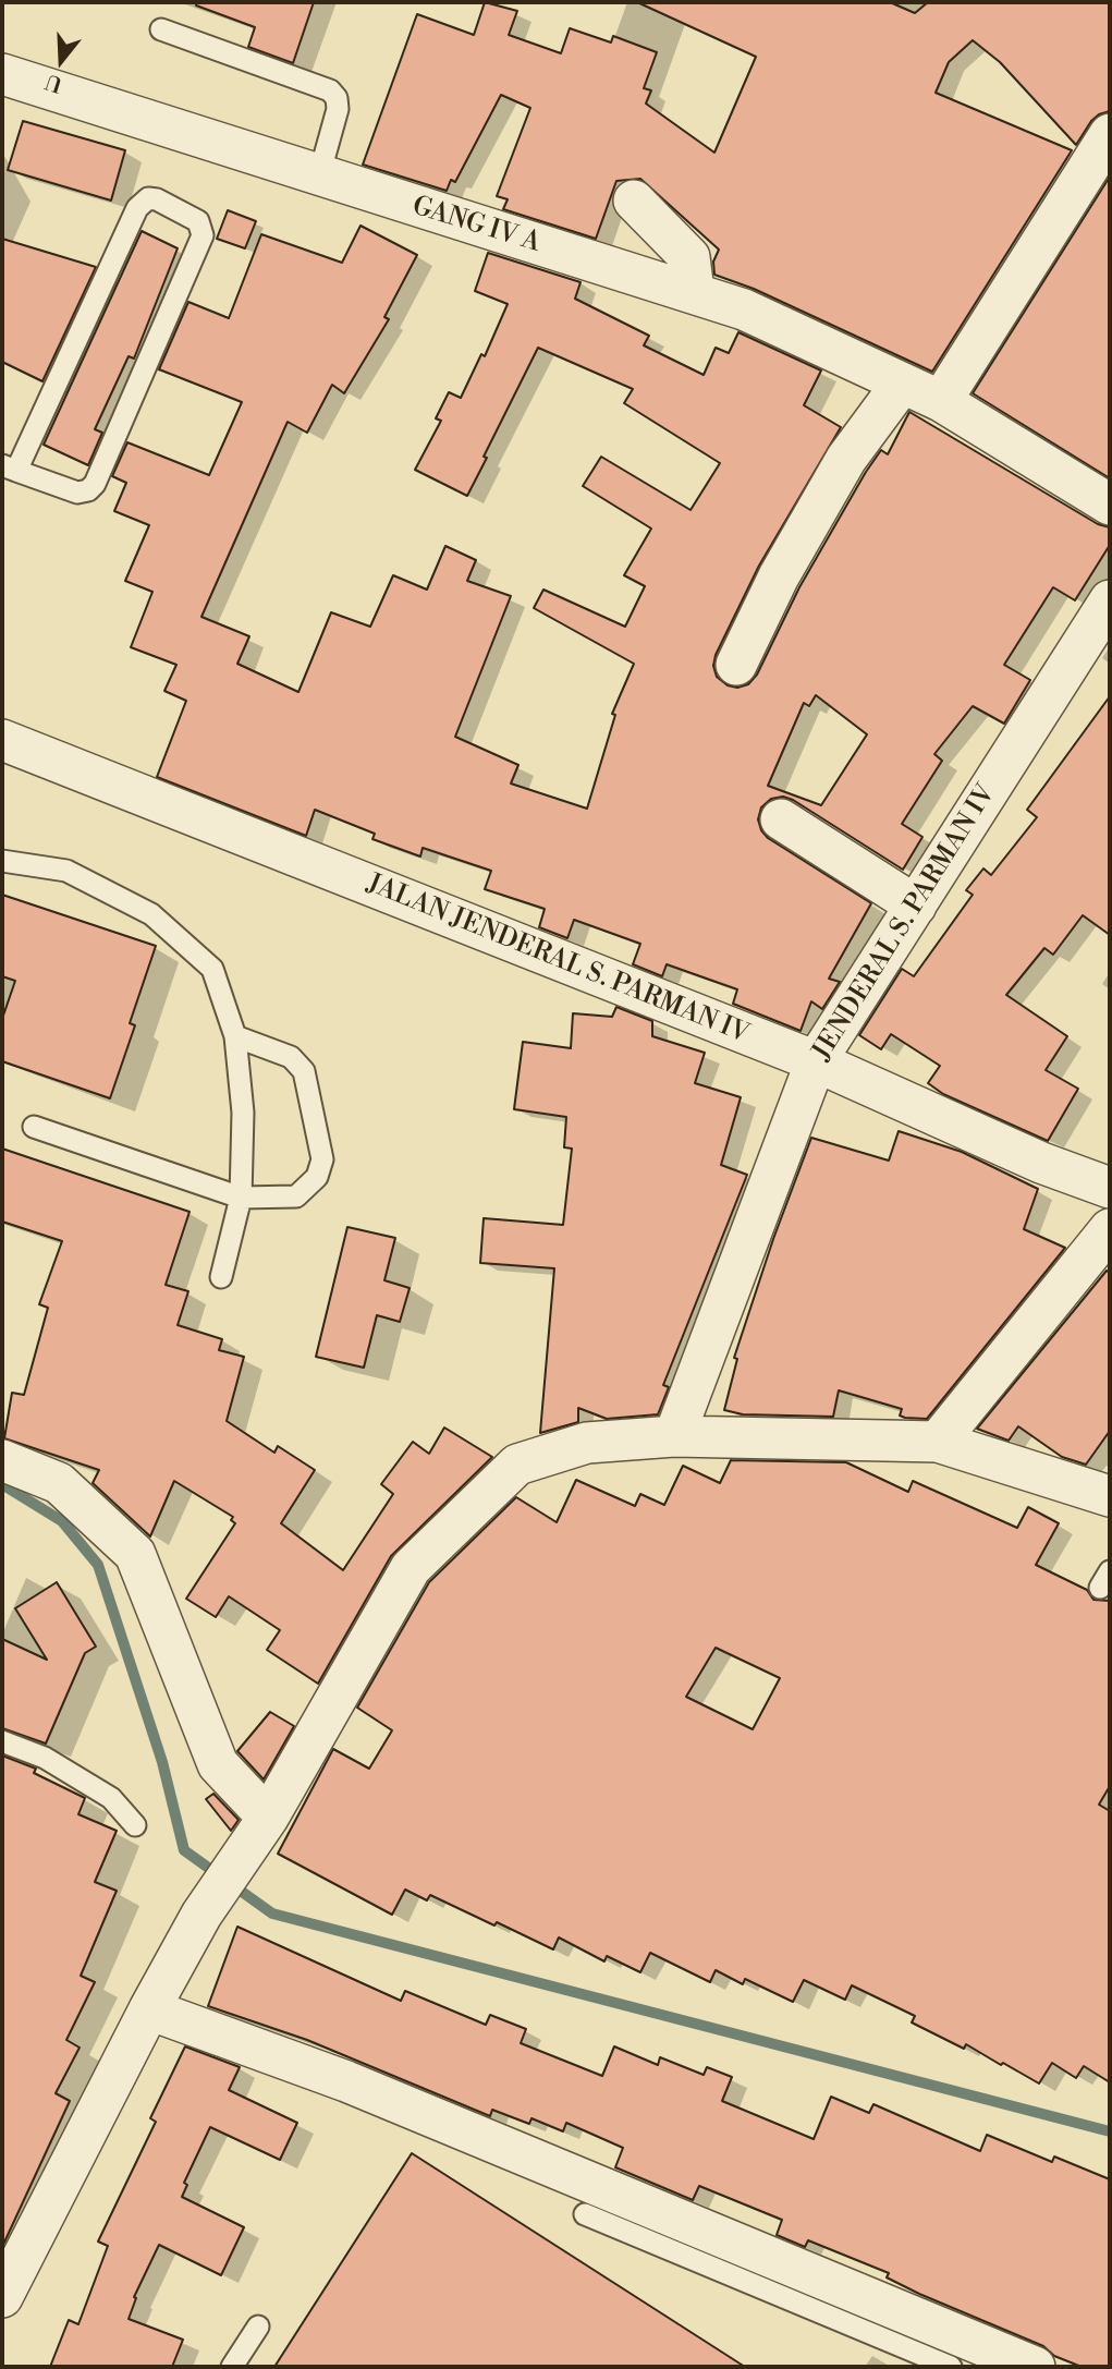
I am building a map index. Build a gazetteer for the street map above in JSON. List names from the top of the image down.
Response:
{
  "streets": {
    "street": ["GANG IV A", "JENDERAL S. PARMAN IV", "JALAN JENDERAL S. PARMAN IV"]
  },
  "crossings": [
    ["JENDERAL S. PARMAN IV", "JALAN JENDERAL S. PARMAN IV"]
  ],
  "north": "bottom"
}
